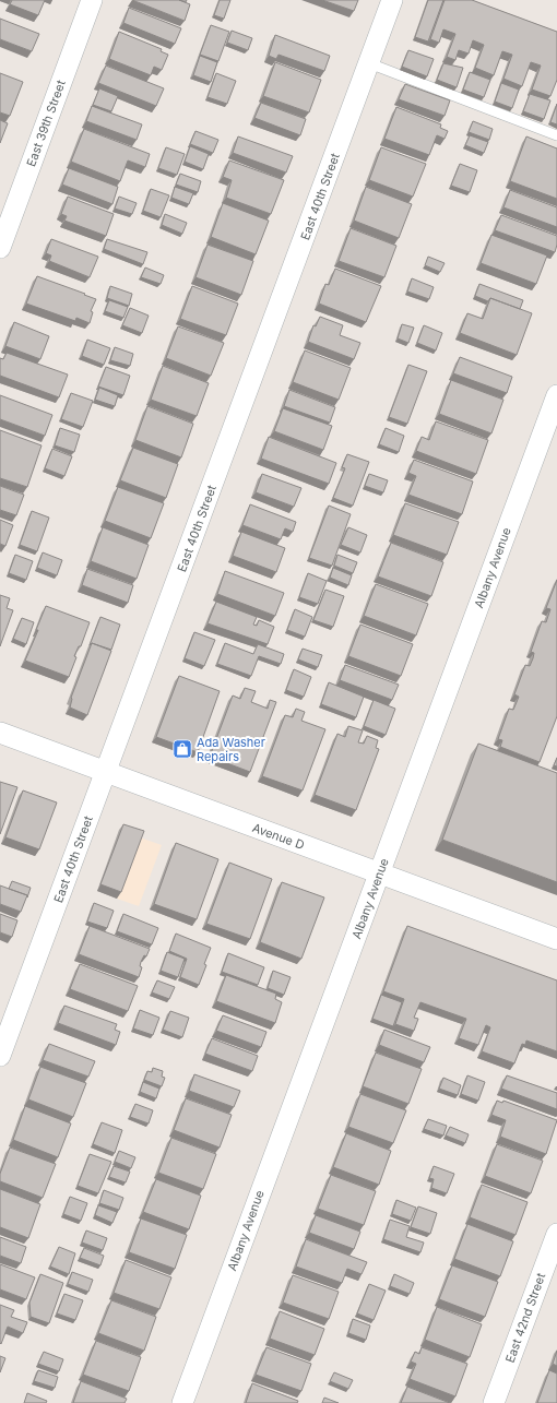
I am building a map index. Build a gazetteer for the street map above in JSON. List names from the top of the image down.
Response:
{
  "streets": {
    "street": [
      "East 39th Street",
      "East 40th Street",
      "Albany Avenue",
      "Avenue D",
      "East 42nd Street"
    ]
  },
  "crossings": [
    ["East 40th Street", "Avenue D"],
    ["Albany Avenue", "Avenue D"]
  ],
  "places": {
    "shop": ["Ada Washer Repairs"]
  }
}
